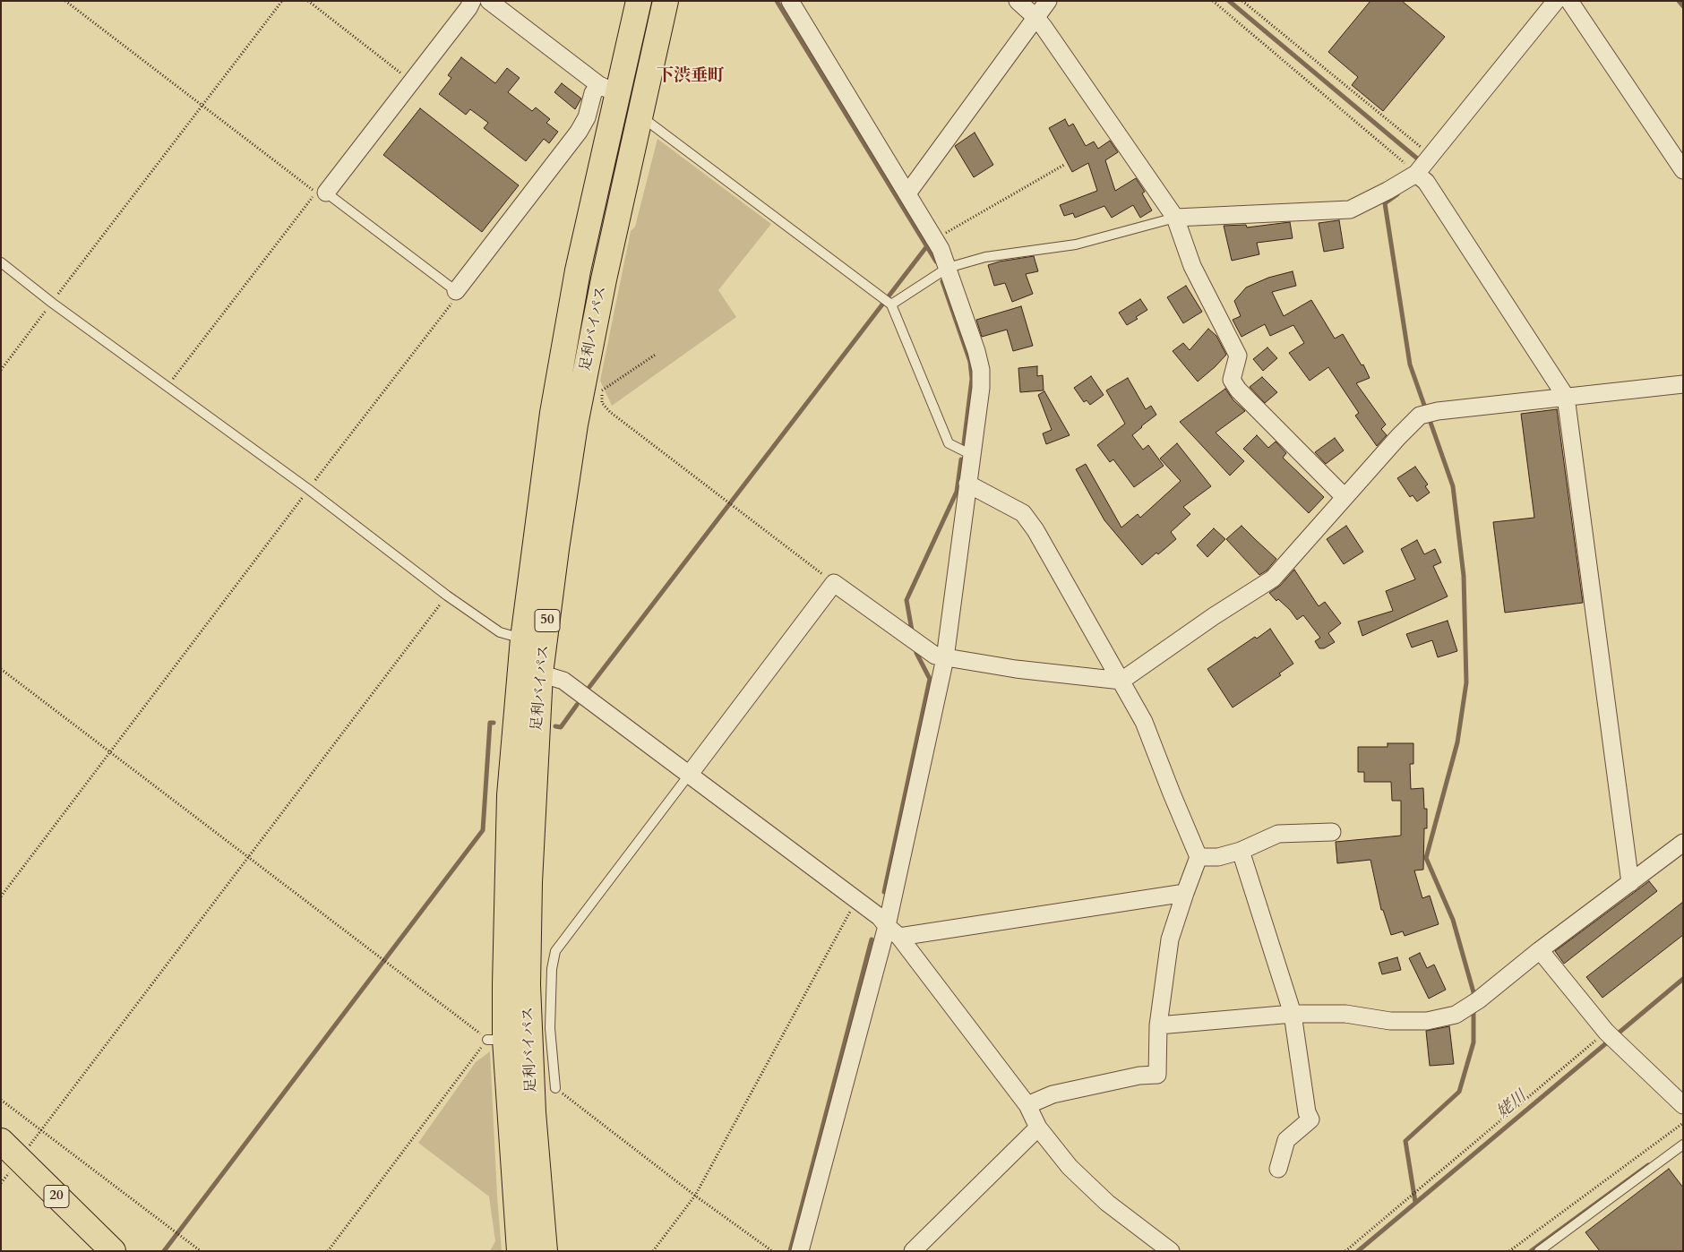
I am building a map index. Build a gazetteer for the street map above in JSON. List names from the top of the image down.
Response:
{
  "streets": {
    "main road": ["足利バイパス", "50", "20"]
  },
  "districts": ["下渋垂町"],
  "water": ["姥川"]
}
